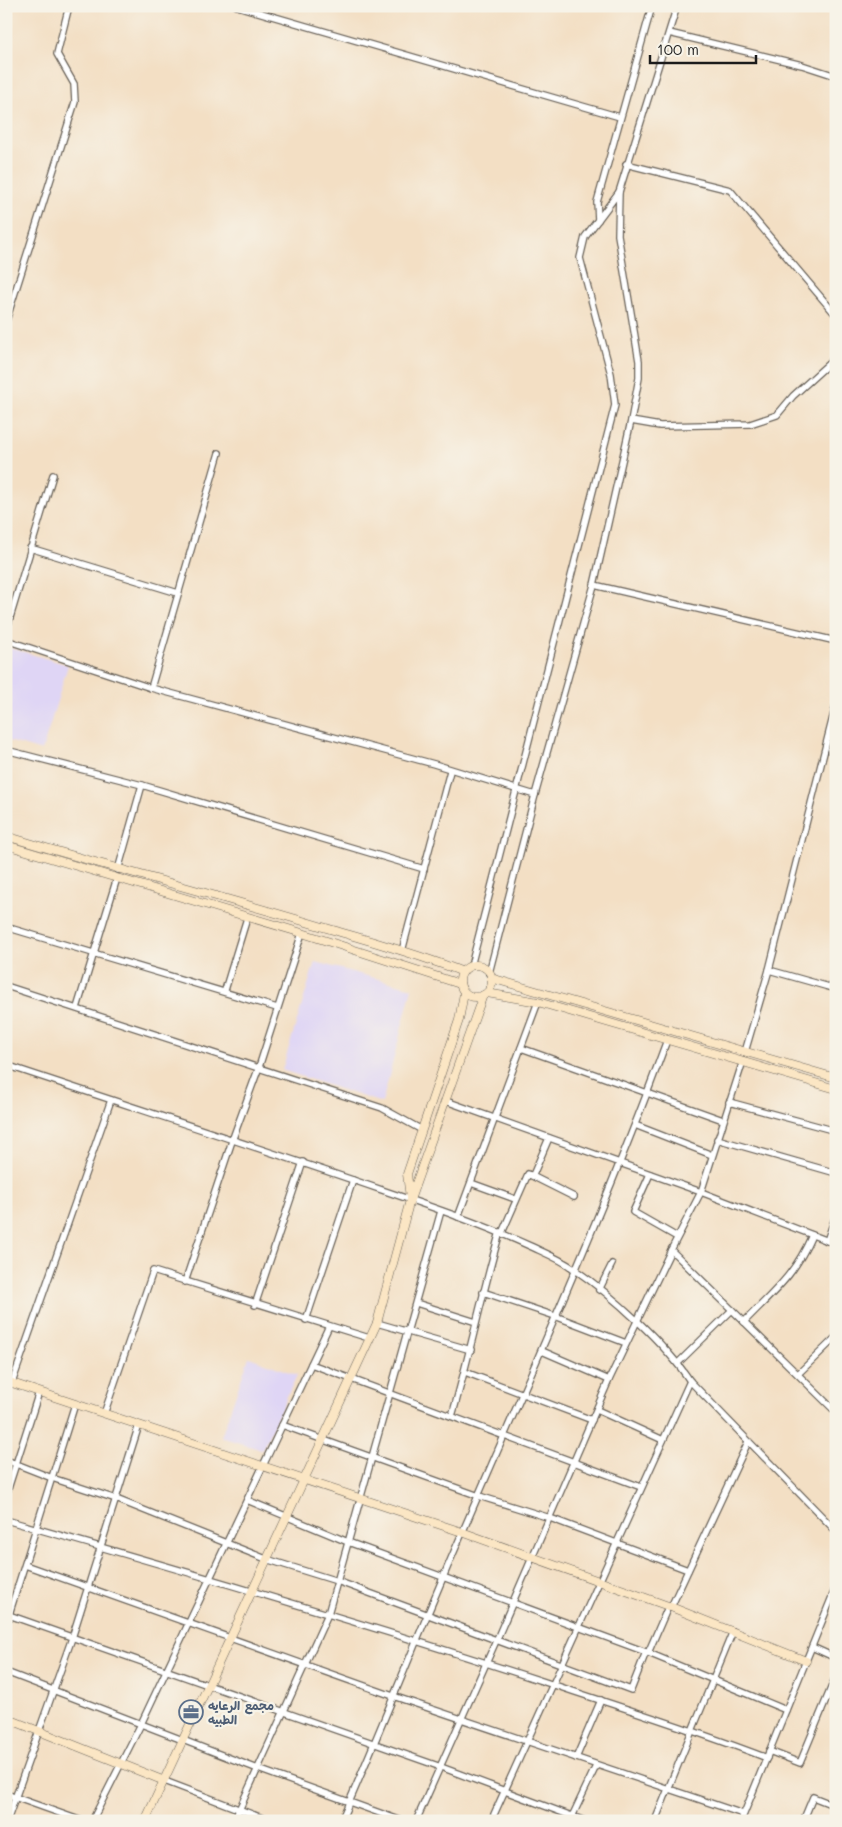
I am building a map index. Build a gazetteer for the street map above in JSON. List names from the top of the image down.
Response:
{
  "places": {
    "office": ["مجمع الرعايه الطبيه"]
  },
  "scale_bar": "100 m"
}
